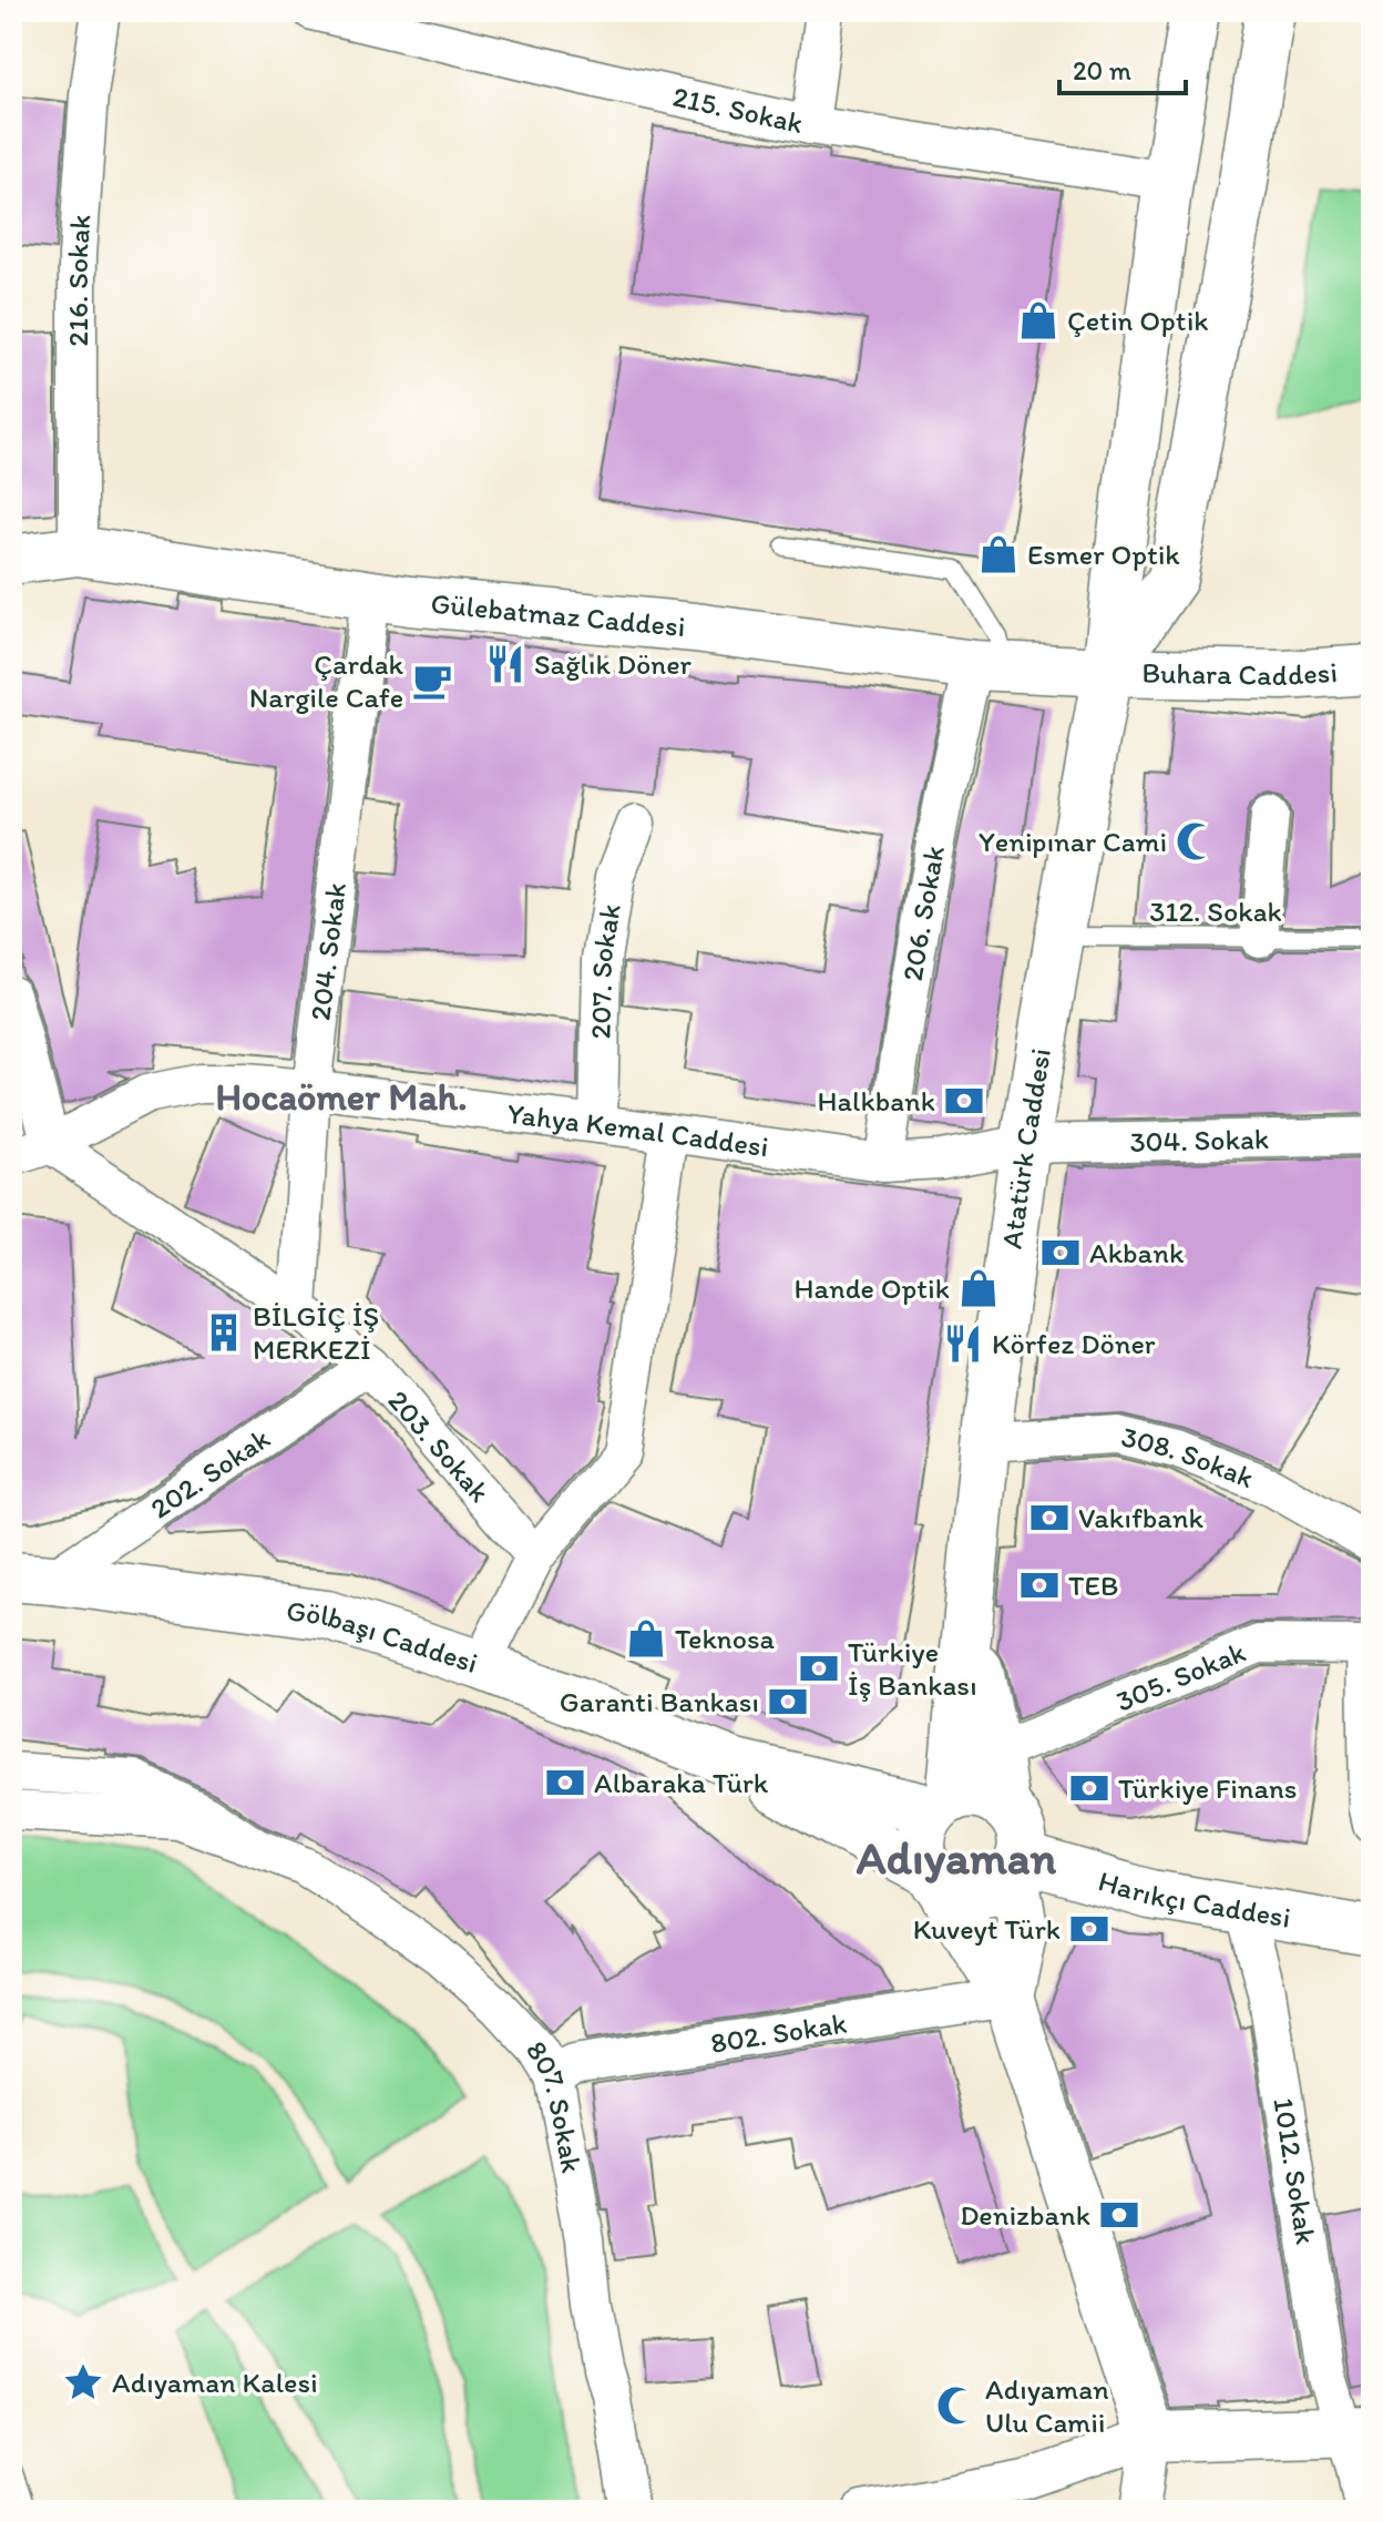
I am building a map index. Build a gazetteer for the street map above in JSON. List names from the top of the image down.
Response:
{
  "streets": {
    "main road": [
      "Gülebatmaz Caddesi",
      "Buhara Caddesi",
      "Atatürk Caddesi",
      "Gölbaşı Caddesi",
      "Harıkçı Caddesi"
    ],
    "street": [
      "215. Sokak",
      "216. Sokak",
      "206. Sokak",
      "204. Sokak",
      "207. Sokak",
      "Yahya Kemal Caddesi",
      "304. Sokak",
      "203. Sokak",
      "308. Sokak",
      "202. Sokak",
      "305. Sokak",
      "802. Sokak",
      "807. Sokak",
      "1012. Sokak"
    ],
    "lane": ["312. Sokak"]
  },
  "crossings": [
    ["215. Sokak", "Atatürk Caddesi"],
    ["216. Sokak", "Gülebatmaz Caddesi"],
    ["Gülebatmaz Caddesi", "Buhara Caddesi"],
    ["Gülebatmaz Caddesi", "206. Sokak"],
    ["Gülebatmaz Caddesi", "204. Sokak"],
    ["Gülebatmaz Caddesi", "Atatürk Caddesi"],
    ["Buhara Caddesi", "Atatürk Caddesi"],
    ["312. Sokak", "Atatürk Caddesi"],
    ["206. Sokak", "Yahya Kemal Caddesi"],
    ["204. Sokak", "Yahya Kemal Caddesi"],
    ["204. Sokak", "203. Sokak"],
    ["207. Sokak", "Yahya Kemal Caddesi"],
    ["Yahya Kemal Caddesi", "304. Sokak"],
    ["Yahya Kemal Caddesi", "Atatürk Caddesi"],
    ["Yahya Kemal Caddesi", "203. Sokak"],
    ["304. Sokak", "Atatürk Caddesi"],
    ["Atatürk Caddesi", "308. Sokak"],
    ["Atatürk Caddesi", "Gölbaşı Caddesi"],
    ["Atatürk Caddesi", "305. Sokak"],
    ["Atatürk Caddesi", "Harıkçı Caddesi"],
    ["203. Sokak", "202. Sokak"],
    ["202. Sokak", "Gölbaşı Caddesi"],
    ["Gölbaşı Caddesi", "Harıkçı Caddesi"],
    ["Harıkçı Caddesi", "1012. Sokak"],
    ["802. Sokak", "807. Sokak"]
  ],
  "districts": ["Hocaömer Mah.", "Adıyaman"],
  "places": {
    "shop": [
      "Çetin Optik",
      "Esmer Optik",
      "Hande Optik",
      "Teknosa"
    ],
    "restaurant": ["Sağlık Döner", "Körfez Döner"],
    "cafe": ["Çardak Nargile Cafe"],
    "mosque": ["Yenipınar Cami", "Adıyaman Ulu Camii"],
    "bank": [
      "Halkbank",
      "Akbank",
      "Vakıfbank",
      "TEB",
      "Türkiye İş Bankası",
      "Garanti Bankası",
      "Albaraka Türk",
      "Türkiye Finans",
      "Kuveyt Türk",
      "Denizbank"
    ],
    "building": ["BİLGİÇ İŞ MERKEZİ"],
    "place": ["Adıyaman Kalesi"]
  },
  "scale_bar": "20 m"
}
